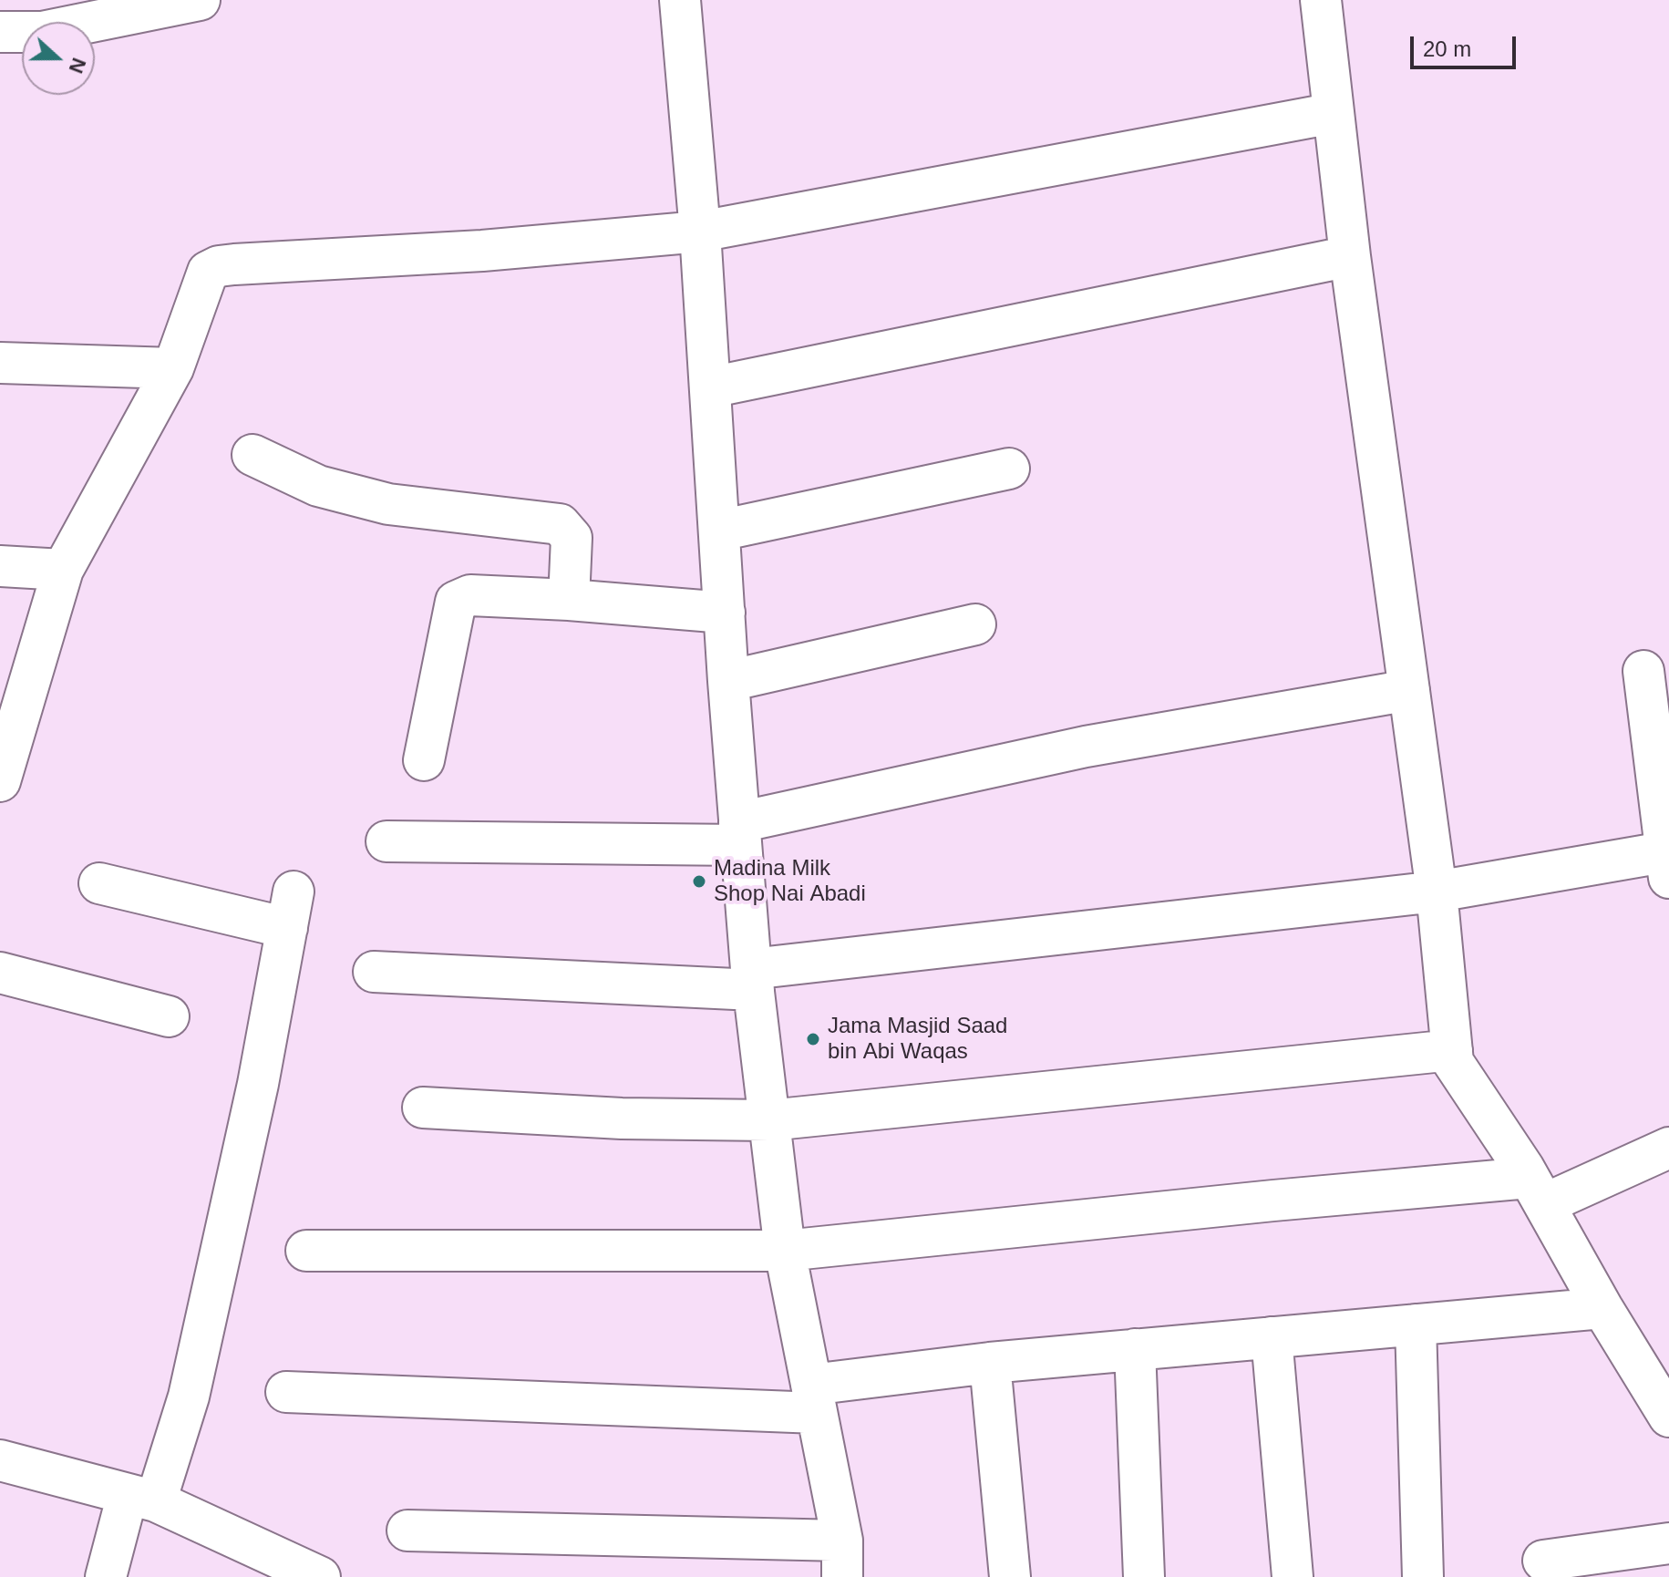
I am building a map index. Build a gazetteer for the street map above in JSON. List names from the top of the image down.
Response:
{
  "places": ["Madina Milk Shop Nai Abadi", "Jama Masjid Saad bin Abi Waqas"],
  "scale_bar": "20 m",
  "north": "right"
}
